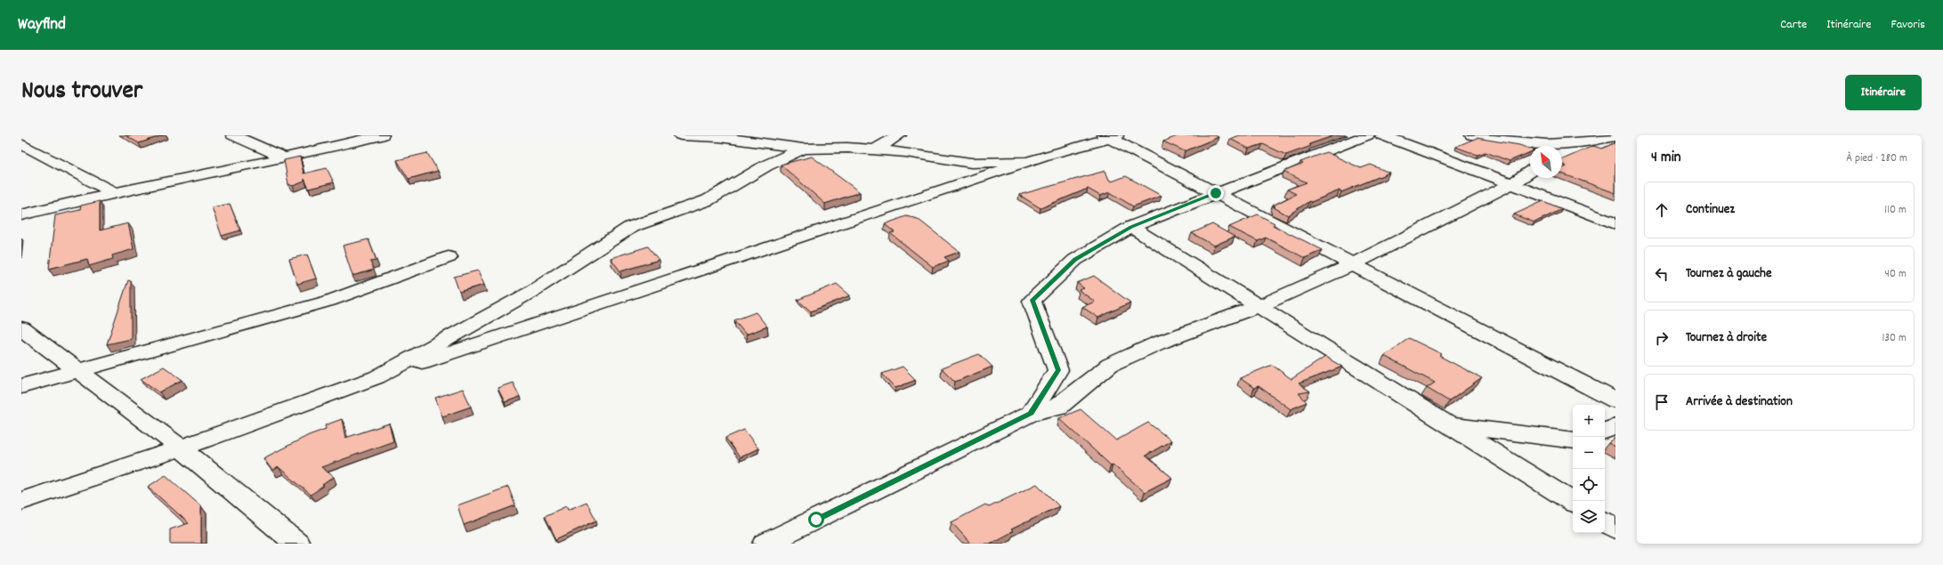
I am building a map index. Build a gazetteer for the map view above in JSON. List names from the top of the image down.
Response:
{
  "north": "top left",
  "page": {
    "header": "Wayfind",
    "nav": ["Carte", "Itinéraire", "Favoris"],
    "title": "Nous trouver",
    "buttons": "Itinéraire",
    "heading": ["4 min", "À pied · 280 m"],
    "list": [
      ["Continuez", "110 m"],
      ["Tournez à gauche", "40 m"],
      ["Tournez à droite", "130 m"],
      "Arrivée à destination"
    ],
    "map_buttons": ["+", "−"]
  }
}
